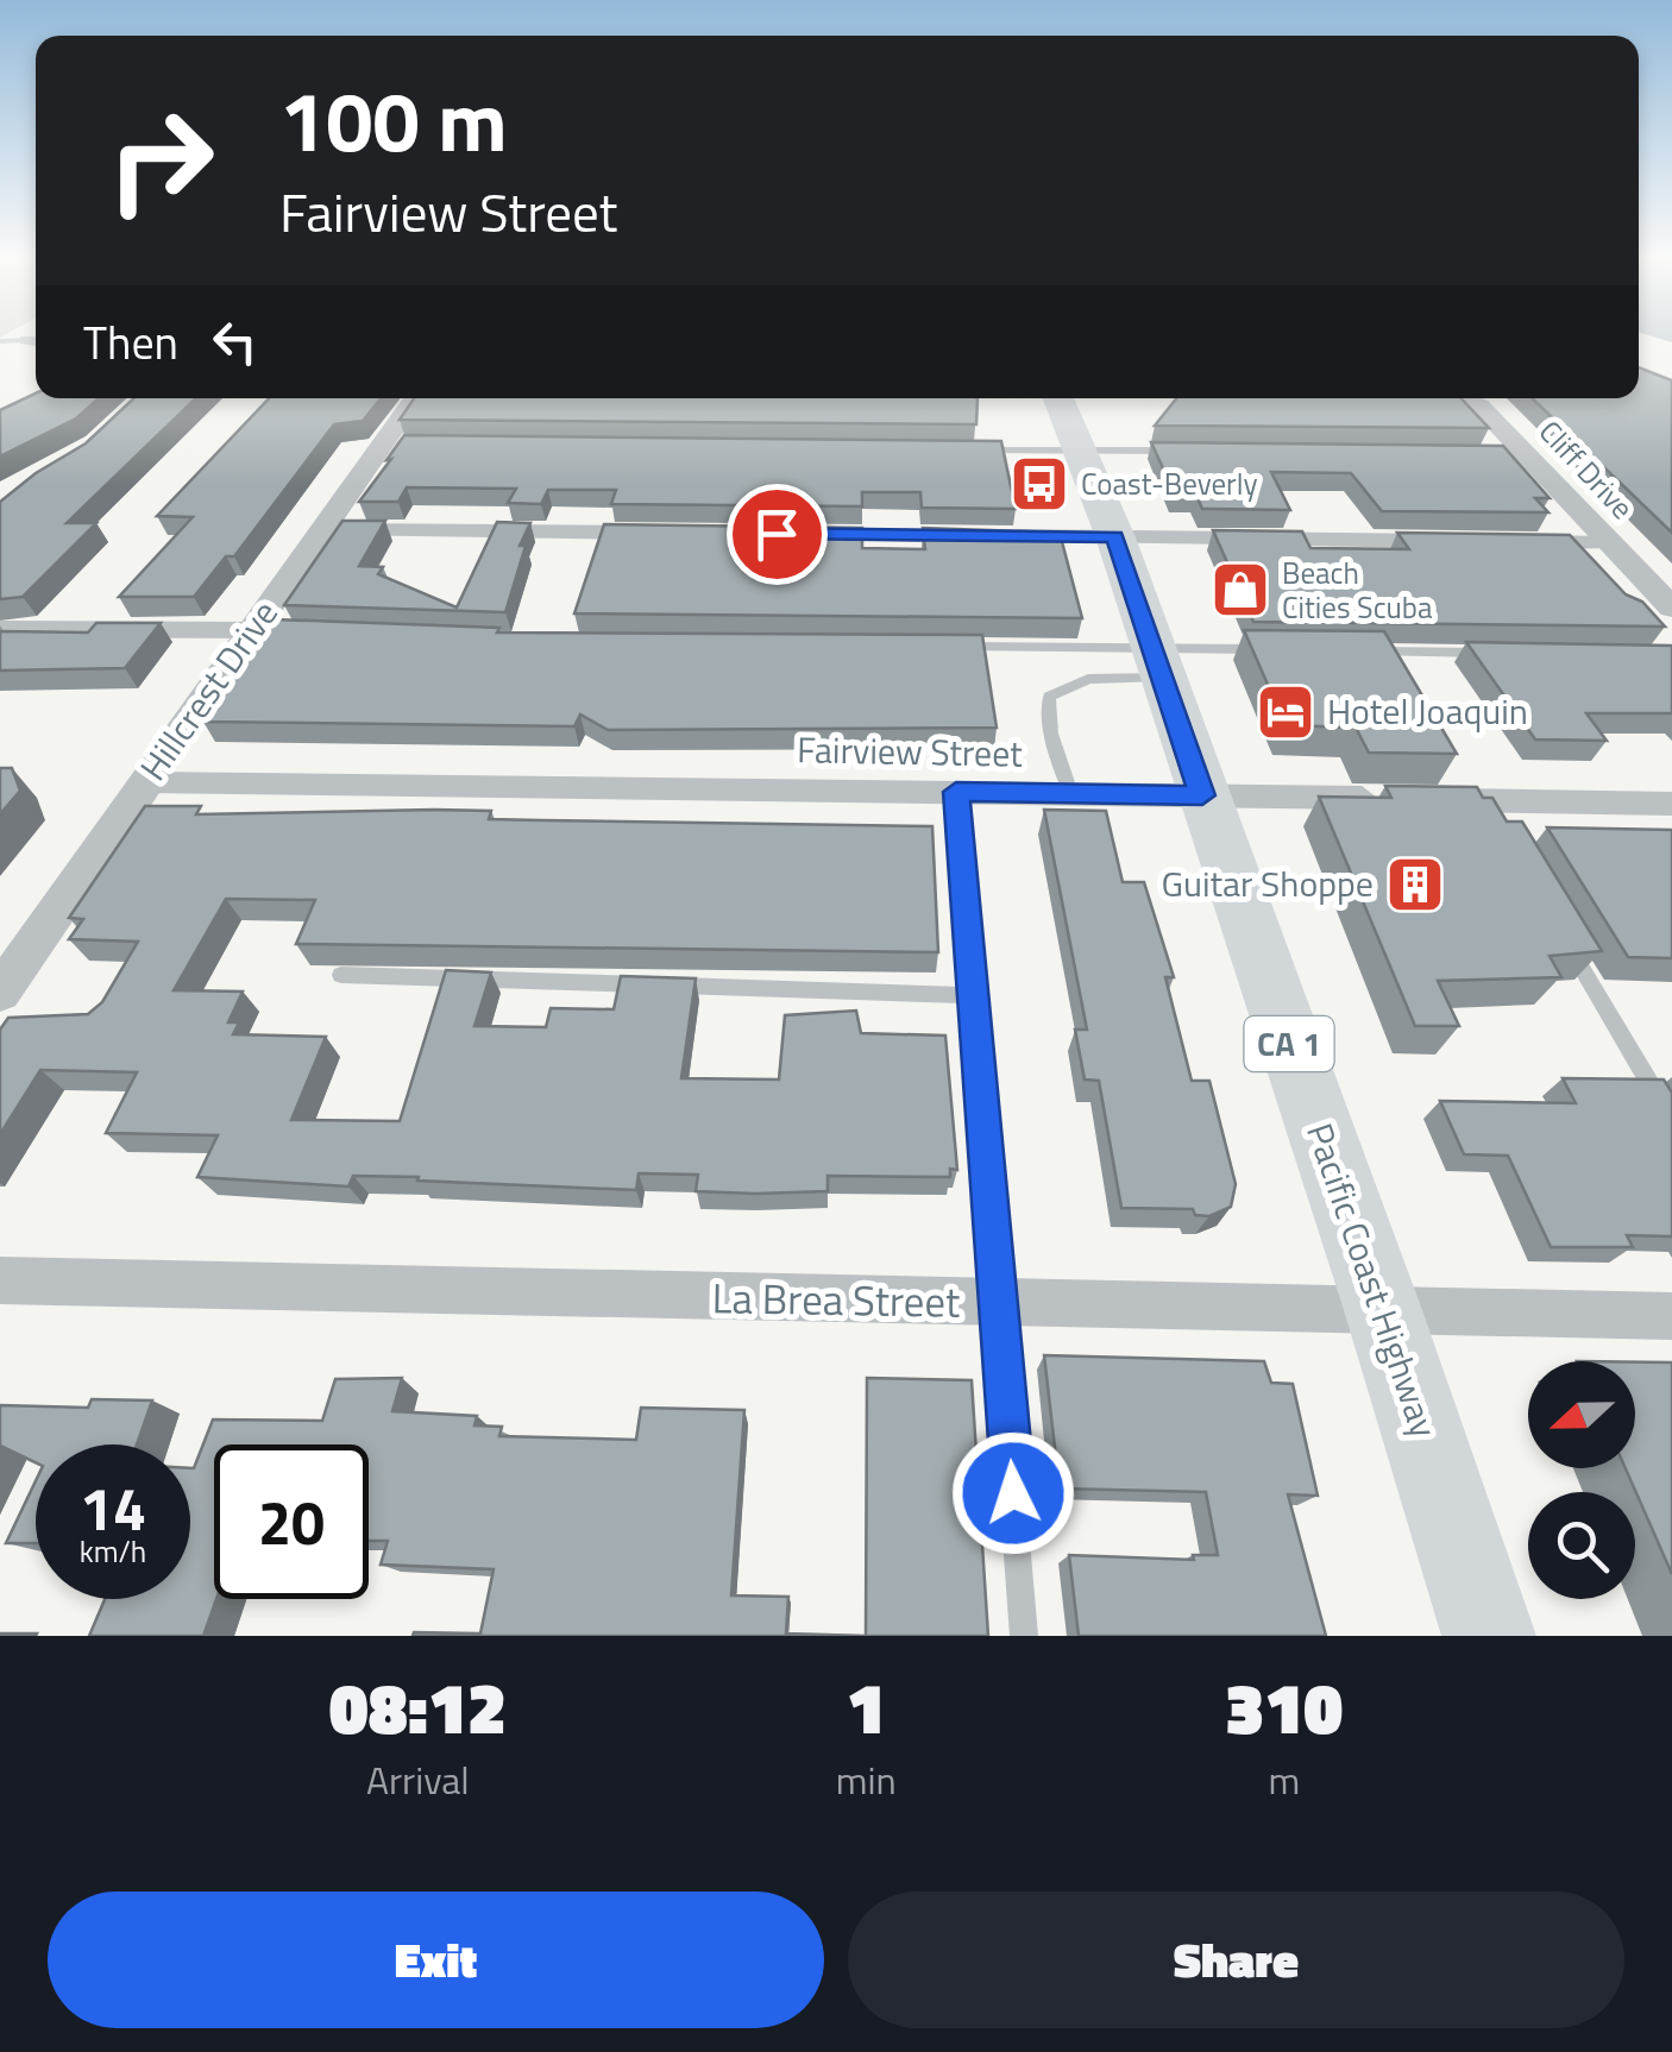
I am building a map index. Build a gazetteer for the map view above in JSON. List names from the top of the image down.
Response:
{
  "streets": {
    "highway": ["CA 1", "Pacific Coast Highway"],
    "street": [
      "Cliff Drive",
      "Hillcrest Drive",
      "Fairview Street",
      "La Brea Street"
    ]
  },
  "crossings": [
    ["Hillcrest Drive", "Fairview Street"],
    ["Fairview Street", "Pacific Coast Highway"],
    ["Pacific Coast Highway", "La Brea Street"]
  ],
  "places": {
    "bus stop": ["Coast-Beverly"],
    "shop": ["Beach Cities Scuba"],
    "hotel": ["Hotel Joaquin"],
    "building": ["Guitar Shoppe"]
  },
  "north": "left",
  "page": {
    "turn": ["100 m", "Fairview Street"],
    "then": "Then",
    "speed": "14 km/h",
    "limit": "20",
    "eta": [
      "08:12",
      "Arrival",
      "1",
      "min",
      "310",
      "m"
    ],
    "buttons": ["Exit", "Share"]
  }
}
